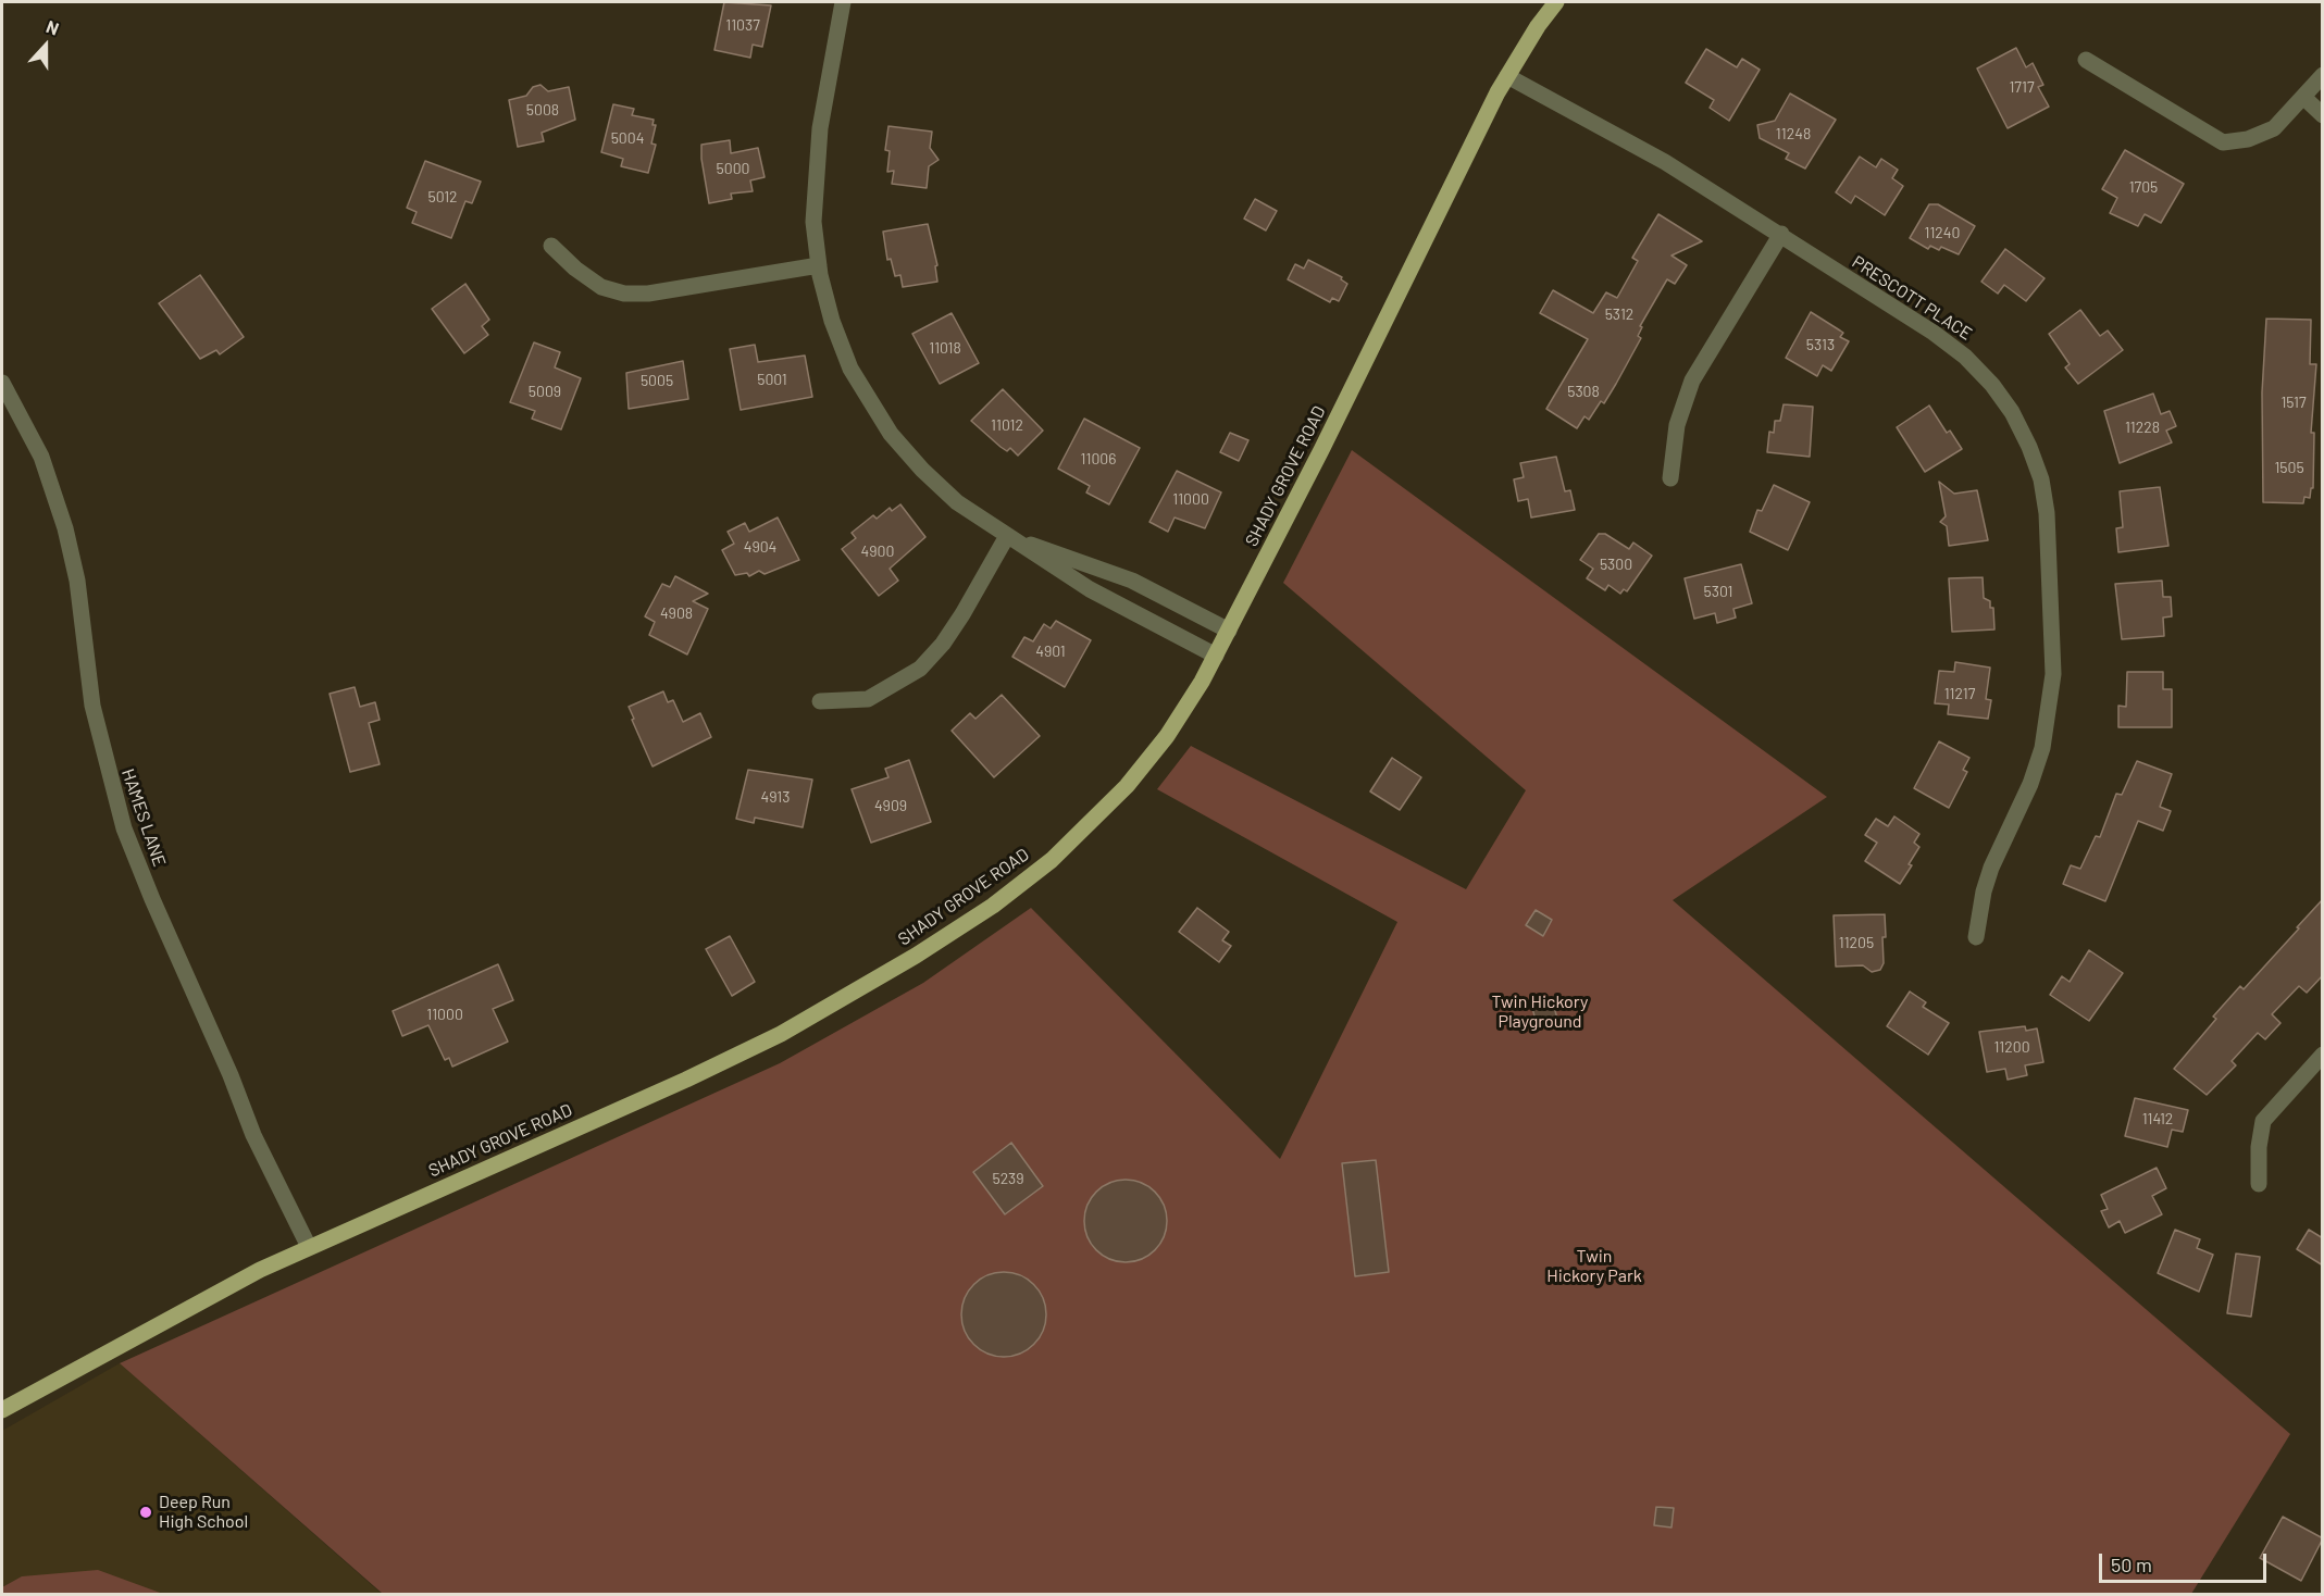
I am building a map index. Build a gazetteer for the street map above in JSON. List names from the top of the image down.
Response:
{
  "streets": {
    "main road": ["SHADY GROVE ROAD"],
    "street": ["PRESCOTT PLACE", "HAMES LANE"]
  },
  "crossings": [
    ["PRESCOTT PLACE", "SHADY GROVE ROAD"],
    ["SHADY GROVE ROAD", "HAMES LANE"]
  ],
  "parks": ["Twin Hickory Playground", "Twin Hickory Park"],
  "places": ["Deep Run High School"],
  "house_numbers": [
    "11037",
    "1717",
    "5008",
    "11248",
    "5004",
    "5000",
    "1705",
    "5012",
    "11240",
    "5312",
    "5313",
    "11018",
    "5001",
    "5005",
    "5009",
    "5308",
    "1517",
    "11012",
    "11228",
    "11006",
    "1505",
    "11000",
    "4904",
    "4900",
    "5300",
    "5301",
    "4908",
    "4901",
    "11217",
    "4913",
    "4909",
    "11205",
    "11000",
    "11200",
    "11412",
    "5239"
  ],
  "scale_bar": "50 m",
  "north": "top"
}
